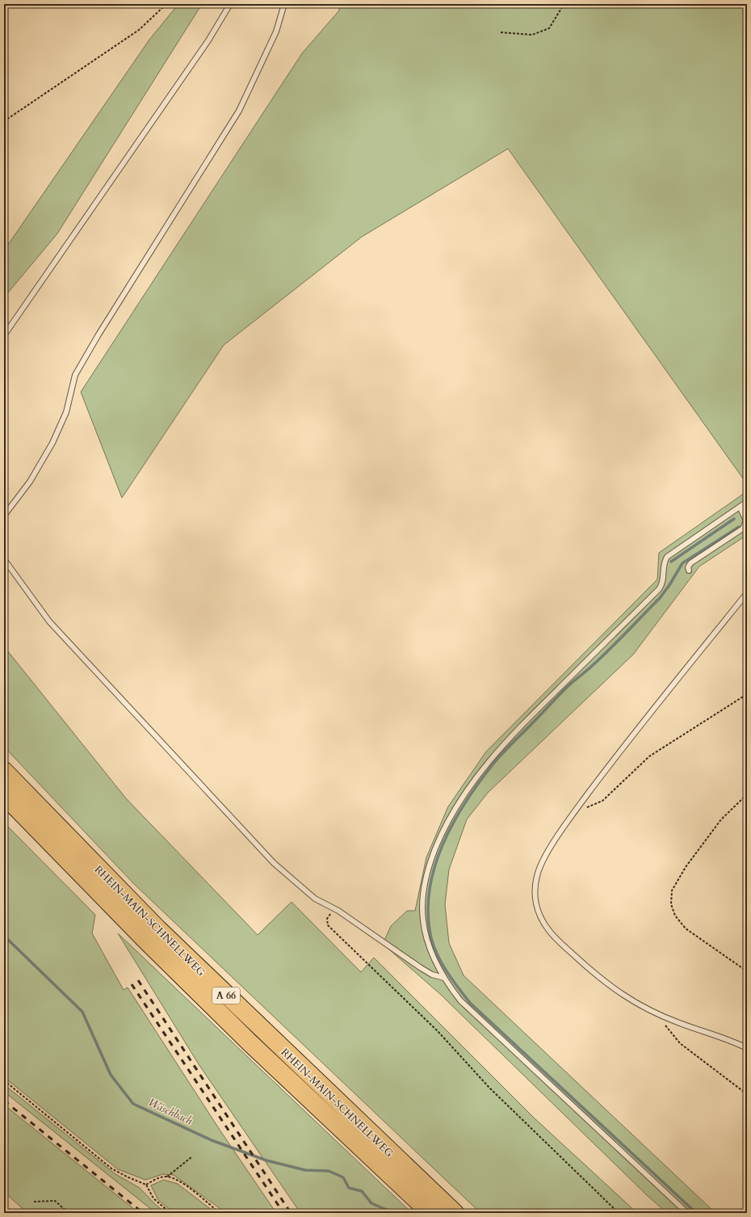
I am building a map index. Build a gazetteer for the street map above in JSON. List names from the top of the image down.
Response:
{
  "streets": {
    "highway": ["RHEIN-MAIN-SCHNELLWEG", "A 66"]
  },
  "water": ["Wäschbach"]
}
